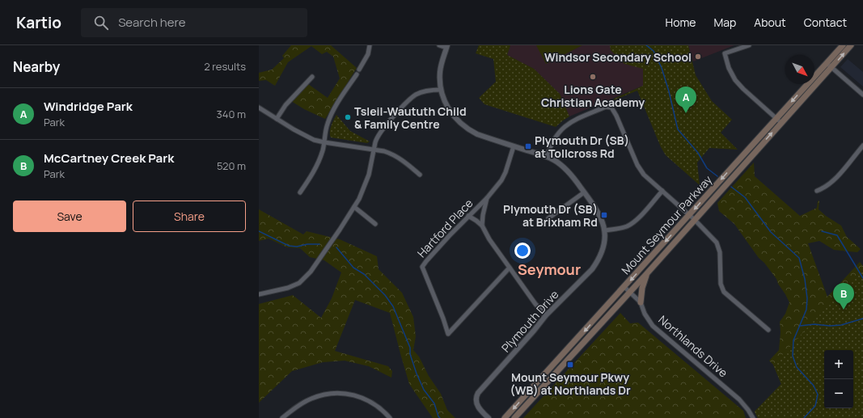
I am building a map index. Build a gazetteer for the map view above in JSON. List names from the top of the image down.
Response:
{
  "streets": {
    "main road": ["Mount Seymour Parkway"],
    "street": ["Hartford Place", "Plymouth Drive", "Northlands Drive"]
  },
  "crossings": [
    ["Mount Seymour Parkway", "Northlands Drive"],
    ["Hartford Place", "Plymouth Drive"]
  ],
  "districts": ["Seymour"],
  "places": {
    "other": ["Windsor Secondary School", "Lions Gate Christian Academy", "Tsleil-Waututh Child & Family Centre"],
    "transit": ["Plymouth Dr (SB) at Tollcross Rd", "Plymouth Dr (SB) at Brixham Rd", "Mount Seymour Pkwy (WB) at Northlands Dr"]
  },
  "north": "bottom right",
  "page": {
    "header": "Kartio",
    "search": "Search here",
    "nav": [
      "Home",
      "Map",
      "About",
      "Contact"
    ],
    "heading": ["Nearby", "2 results"],
    "pins": ["A", "B"],
    "list": [
      {
        "mark": "A",
        "name": "Windridge Park",
        "note": "Park",
        "value": "340 m"
      },
      {
        "mark": "B",
        "name": "McCartney Creek Park",
        "note": "Park",
        "value": "520 m"
      }
    ],
    "buttons": ["Save", "Share"],
    "map_buttons": ["+", "−"]
  }
}
